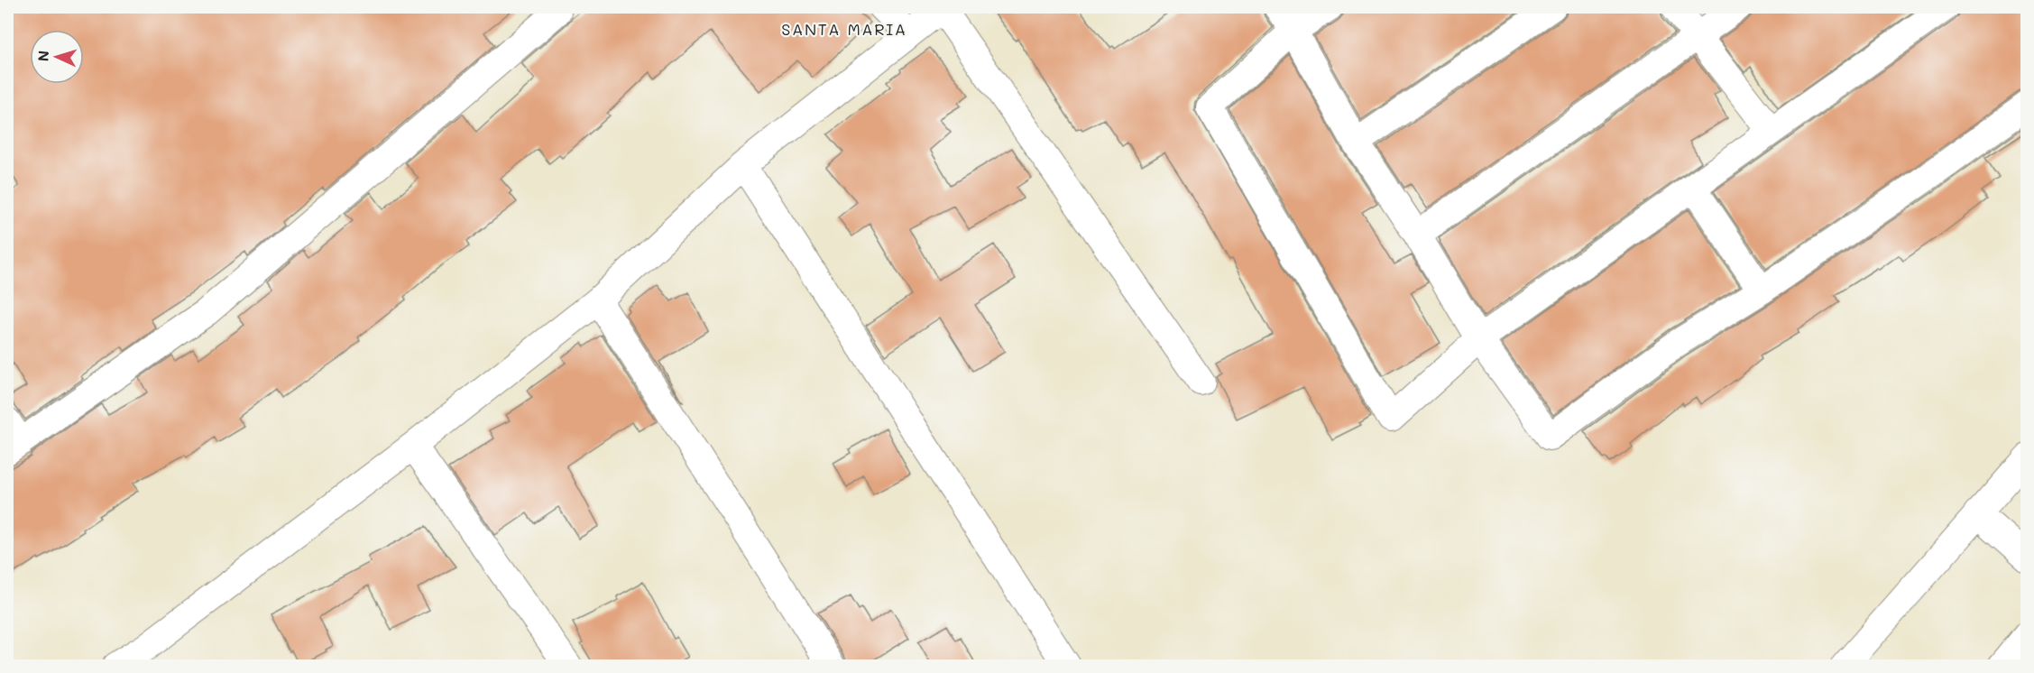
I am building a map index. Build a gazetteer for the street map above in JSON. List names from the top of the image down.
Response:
{
  "districts": ["SANTA MARIA"],
  "north": "left"
}
